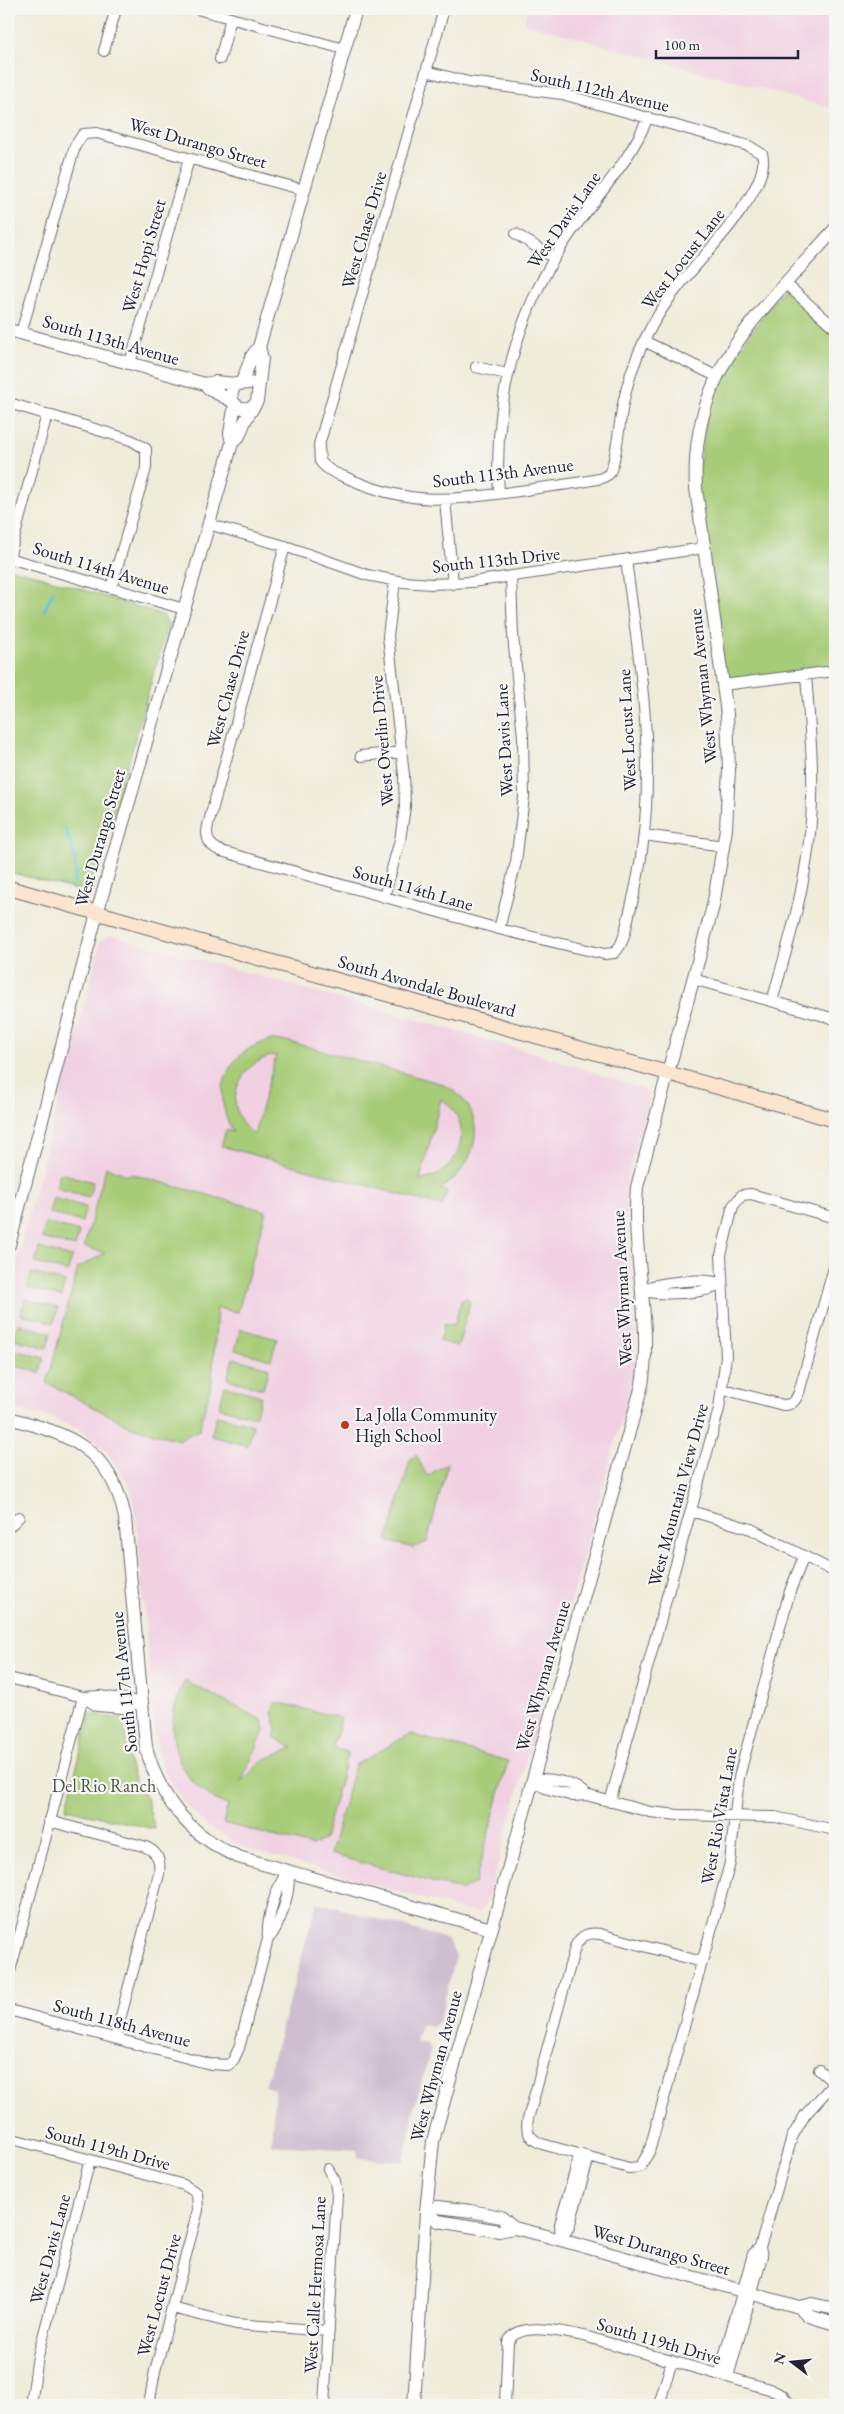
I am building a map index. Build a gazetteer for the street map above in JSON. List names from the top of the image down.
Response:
{
  "streets": {
    "main road": ["South Avondale Boulevard"],
    "street": [
      "South 112th Avenue",
      "West Durango Street",
      "West Davis Lane",
      "West Chase Drive",
      "West Hopi Street",
      "West Locust Lane",
      "South 113th Avenue",
      "South 113th Drive",
      "South 114th Avenue",
      "West Whyman Avenue",
      "West Overlin Drive",
      "South 114th Lane",
      "West Mountain View Drive",
      "South 117th Avenue",
      "West Rio Vista Lane",
      "South 118th Avenue",
      "South 119th Drive",
      "West Calle Hermosa Lane",
      "West Locust Drive"
    ]
  },
  "crossings": [
    ["South 112th Avenue", "West Davis Lane"],
    ["South 112th Avenue", "West Chase Drive"],
    ["South 112th Avenue", "West Locust Lane"],
    ["West Durango Street", "West Hopi Street"],
    ["West Durango Street", "South 113th Avenue"],
    ["West Durango Street", "South 113th Drive"],
    ["West Durango Street", "South 114th Avenue"],
    ["West Durango Street", "West Whyman Avenue"],
    ["West Durango Street", "South Avondale Boulevard"],
    ["West Davis Lane", "South 113th Avenue"],
    ["West Davis Lane", "South 113th Drive"],
    ["West Davis Lane", "South 114th Lane"],
    ["West Davis Lane", "South 119th Drive"],
    ["West Chase Drive", "South 113th Avenue"],
    ["West Chase Drive", "South 113th Drive"],
    ["West Chase Drive", "South 114th Lane"],
    ["West Hopi Street", "South 113th Avenue"],
    ["West Locust Lane", "South 113th Avenue"],
    ["West Locust Lane", "South 113th Drive"],
    ["West Locust Lane", "South 114th Lane"],
    ["South 113th Drive", "West Whyman Avenue"],
    ["South 113th Drive", "West Overlin Drive"],
    ["West Whyman Avenue", "South Avondale Boulevard"],
    ["West Whyman Avenue", "South 117th Avenue"],
    ["West Overlin Drive", "South 114th Lane"],
    ["South 117th Avenue", "South 118th Avenue"],
    ["South 119th Drive", "West Locust Drive"]
  ],
  "parks": ["Del Rio Ranch"],
  "places": ["La Jolla Community High School"],
  "scale_bar": "100 m",
  "north": "left"
}
